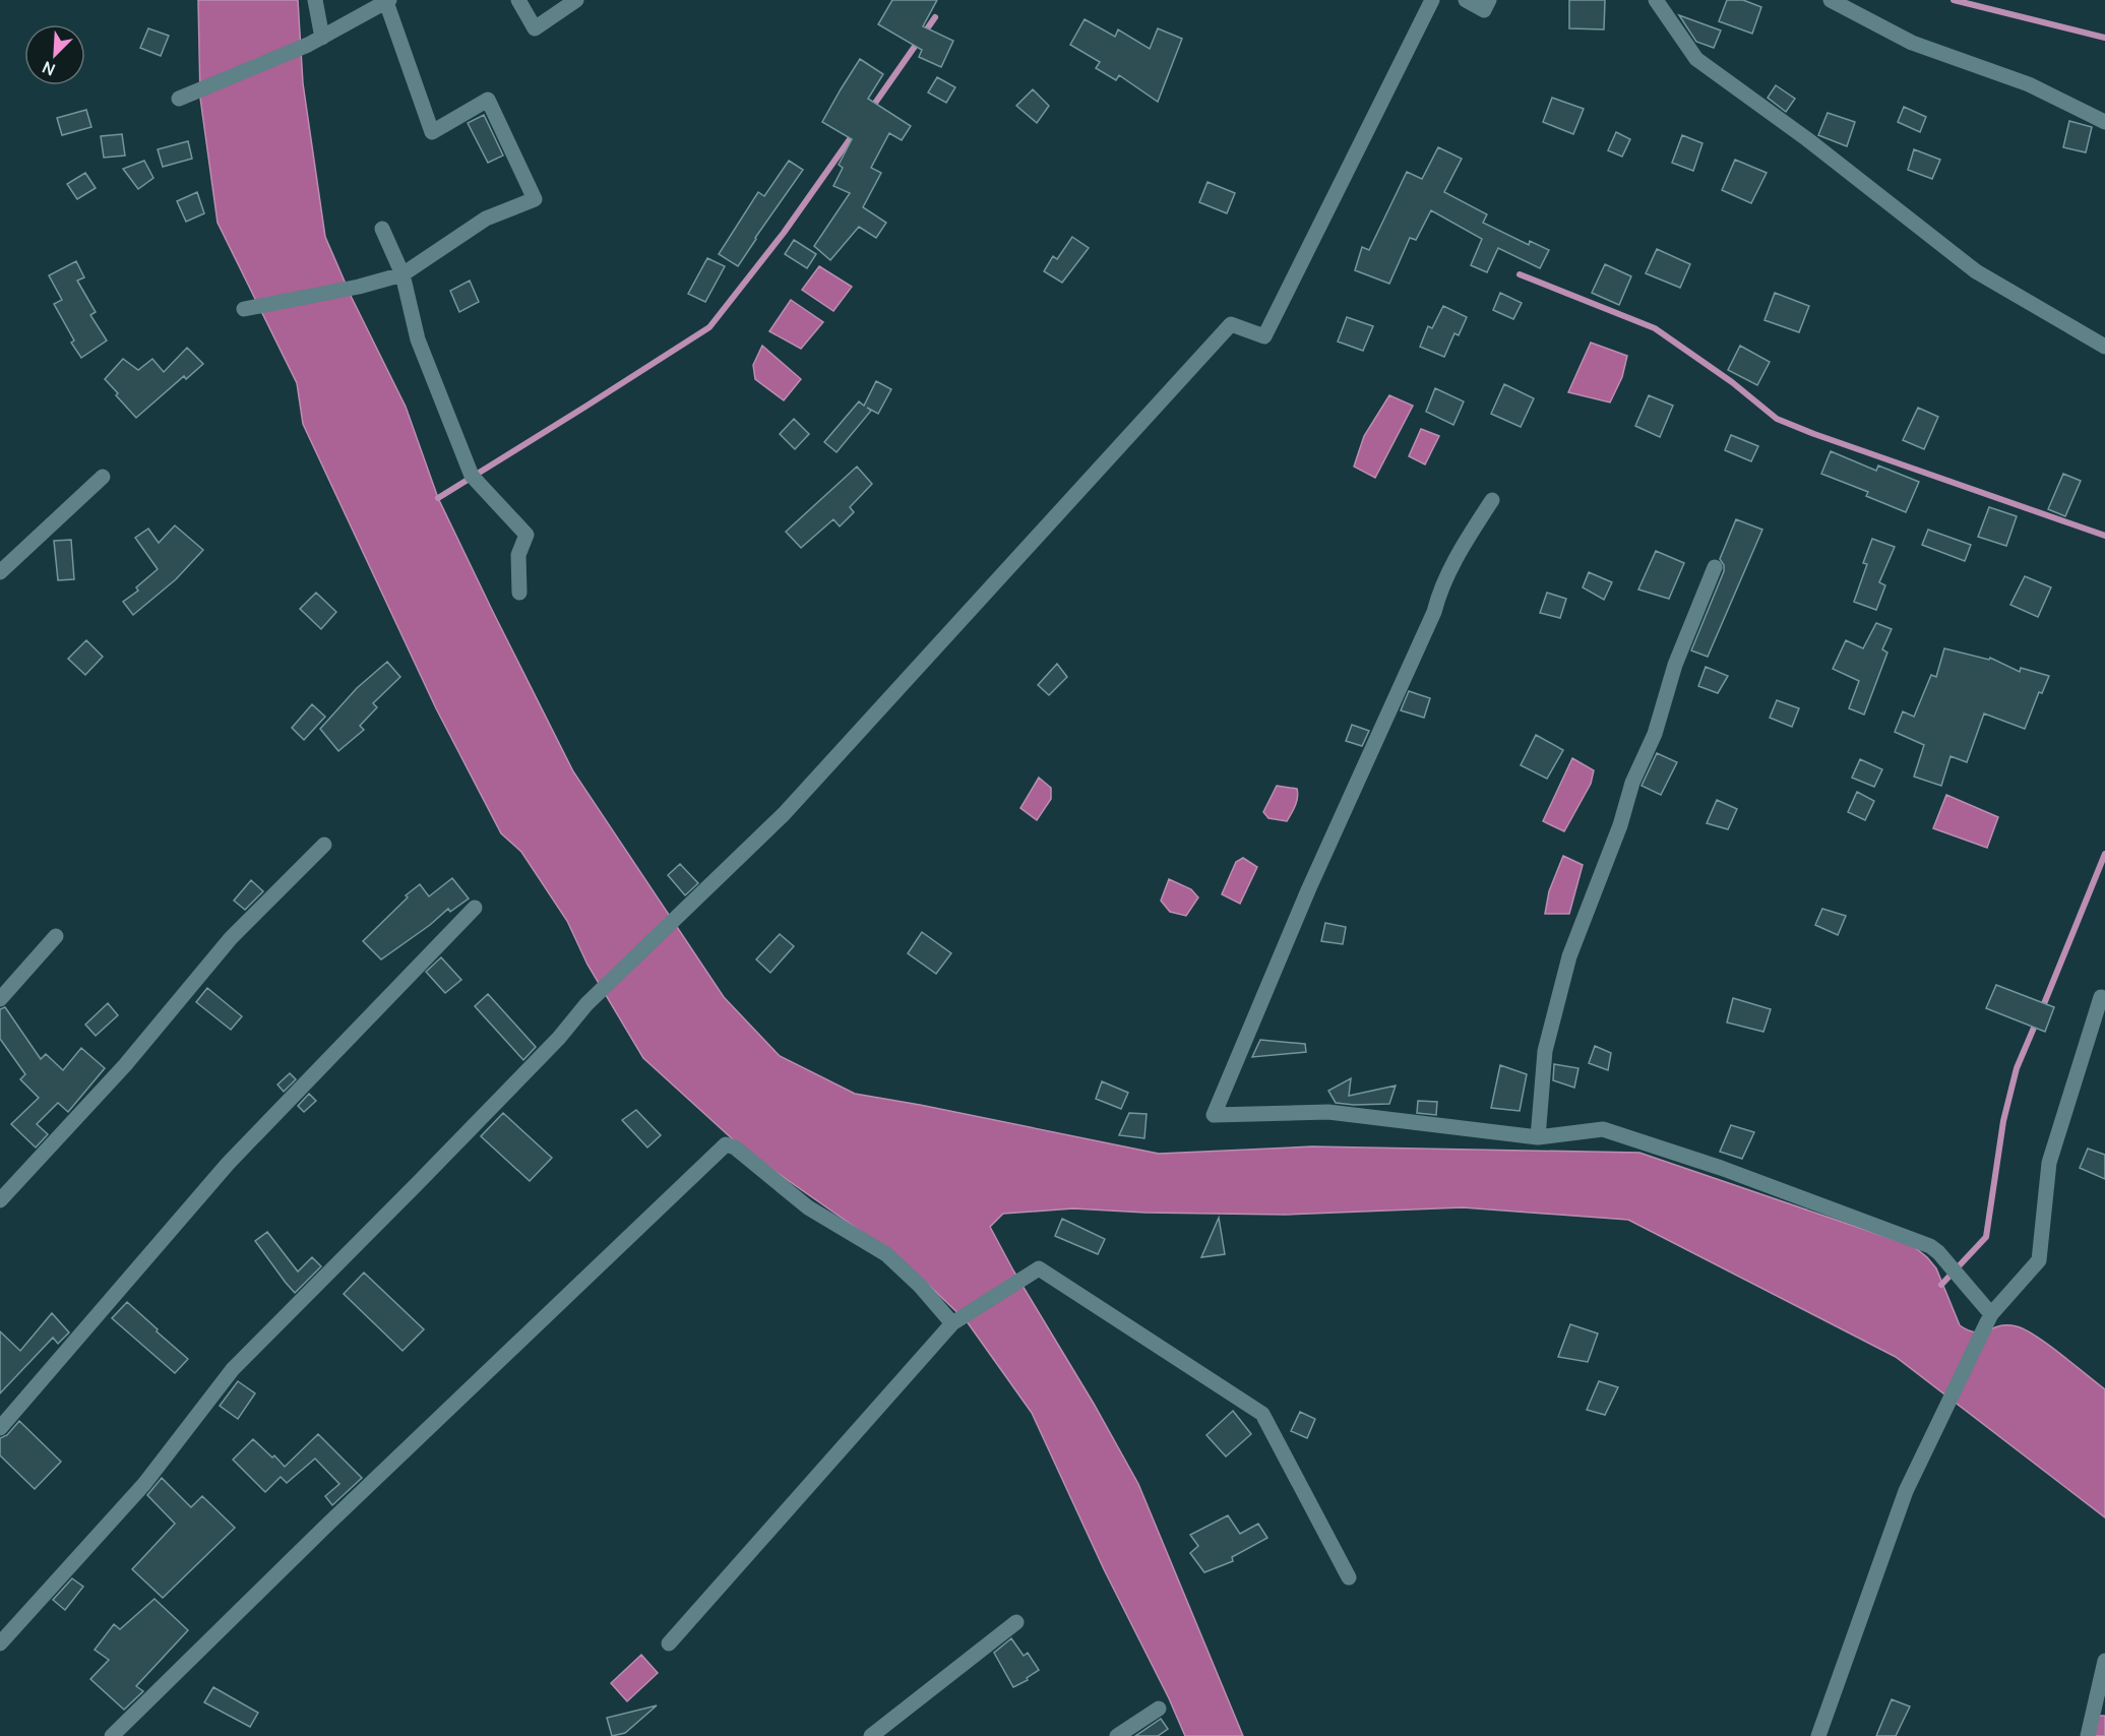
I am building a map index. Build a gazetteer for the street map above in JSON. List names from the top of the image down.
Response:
{
  "north": "bottom left"
}
